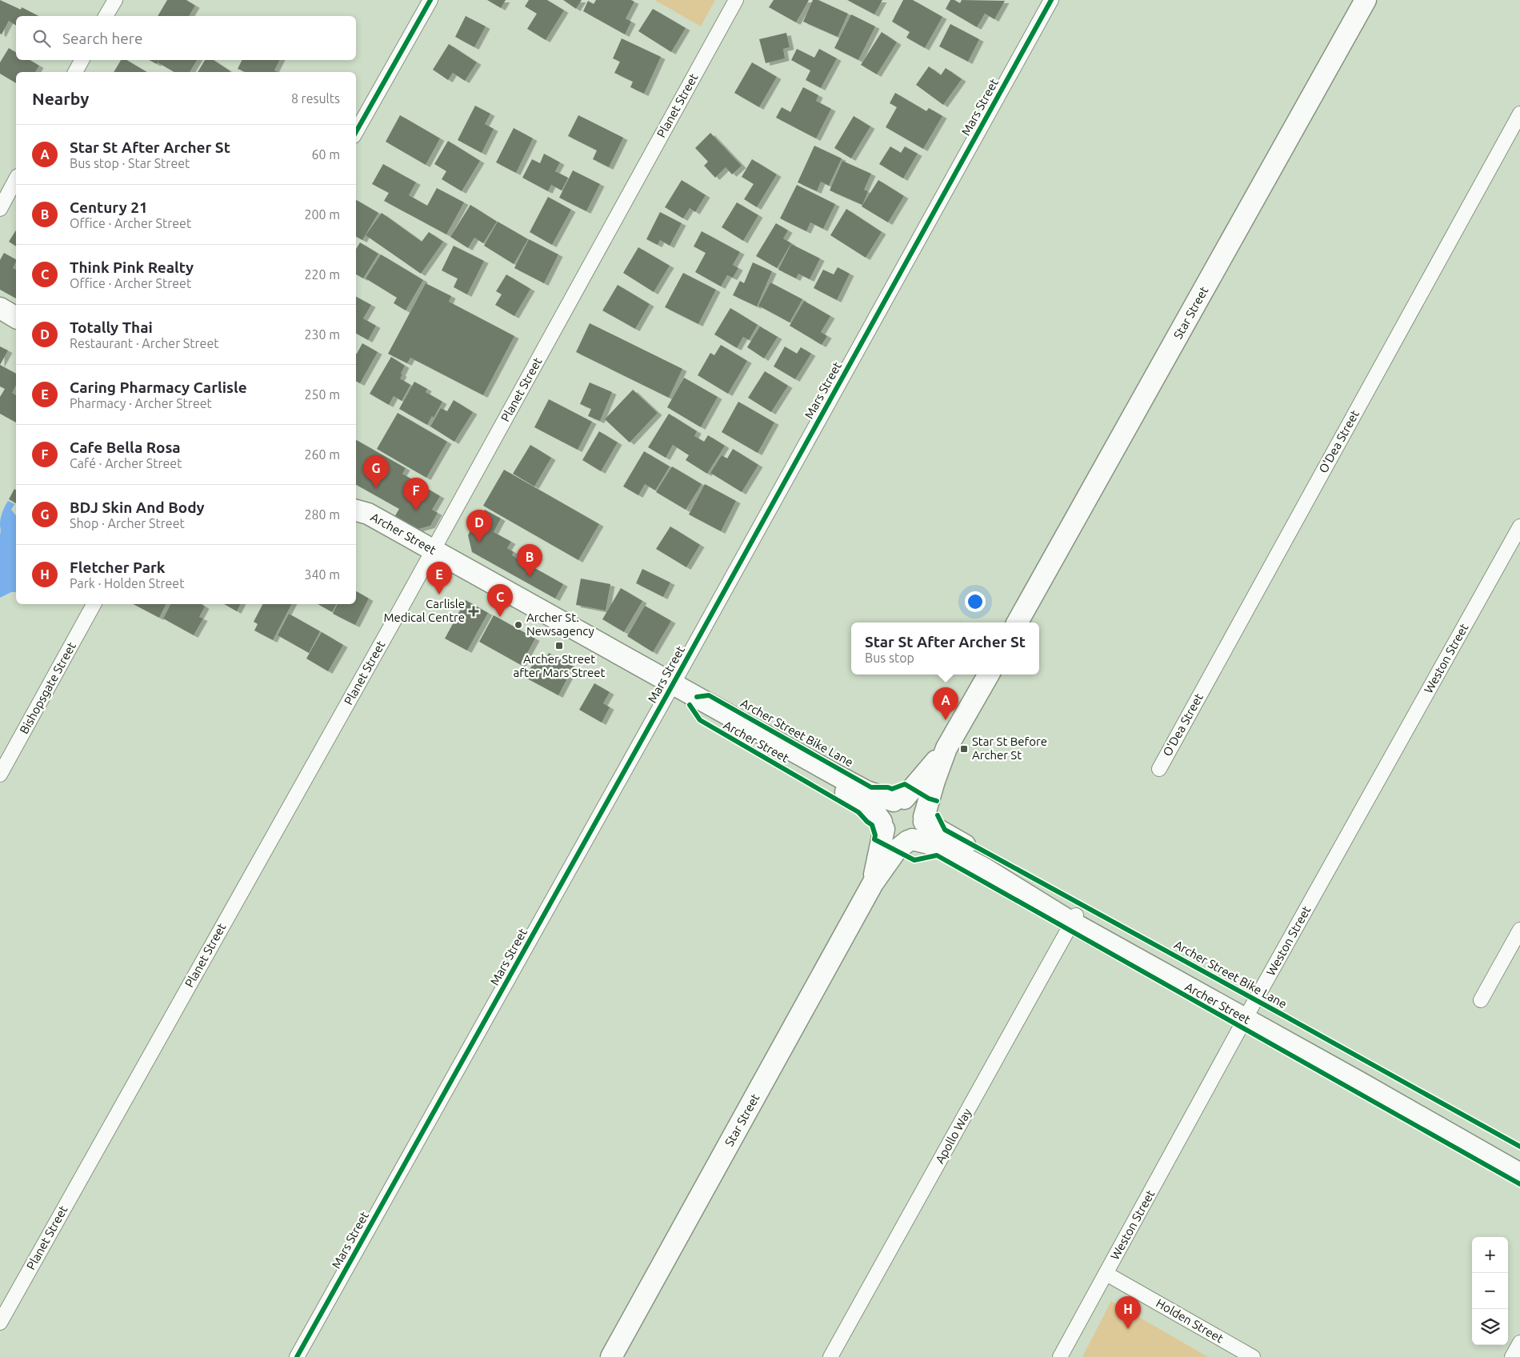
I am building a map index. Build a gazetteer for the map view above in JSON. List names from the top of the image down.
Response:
{
  "streets": {
    "main road": ["Star Street", "Archer Street"],
    "street": [
      "Planet Street",
      "Mars Street",
      "O'Dea Street",
      "Weston Street",
      "Bishopsgate Street",
      "Apollo Way",
      "Holden Street"
    ],
    "cycle path": ["Archer Street Bike Lane"]
  },
  "crossings": [
    ["Planet Street", "Archer Street"],
    ["Mars Street", "Archer Street"],
    ["Star Street", "Archer Street"],
    ["Archer Street", "Weston Street"],
    ["Archer Street", "Apollo Way"],
    ["Weston Street", "Holden Street"]
  ],
  "places": {
    "health": ["Carlisle Medical Centre"],
    "other": ["Archer St. Newsagency"],
    "transit": ["Archer Street after Mars Street", "Star St Before Archer St"]
  },
  "page": {
    "search": "Search here",
    "heading": ["Nearby", "8 results"],
    "list": [
      {
        "mark": "A",
        "name": "Star St After Archer St",
        "note": "Bus stop · Star Street",
        "value": "60 m"
      },
      {
        "mark": "B",
        "name": "Century 21",
        "note": "Office · Archer Street",
        "value": "200 m"
      },
      {
        "mark": "C",
        "name": "Think Pink Realty",
        "note": "Office · Archer Street",
        "value": "220 m"
      },
      {
        "mark": "D",
        "name": "Totally Thai",
        "note": "Restaurant · Archer Street",
        "value": "230 m"
      },
      {
        "mark": "E",
        "name": "Caring Pharmacy Carlisle",
        "note": "Pharmacy · Archer Street",
        "value": "250 m"
      },
      {
        "mark": "F",
        "name": "Cafe Bella Rosa",
        "note": "Café · Archer Street",
        "value": "260 m"
      },
      {
        "mark": "G",
        "name": "BDJ Skin And Body",
        "note": "Shop · Archer Street",
        "value": "280 m"
      },
      {
        "mark": "H",
        "name": "Fletcher Park",
        "note": "Park · Holden Street",
        "value": "340 m"
      }
    ],
    "pins": [
      "G",
      "F",
      "D",
      "B",
      "E",
      "C",
      "A",
      "H"
    ],
    "popup": ["Star St After Archer St", "Bus stop"],
    "map_buttons": ["+", "−"]
  }
}
